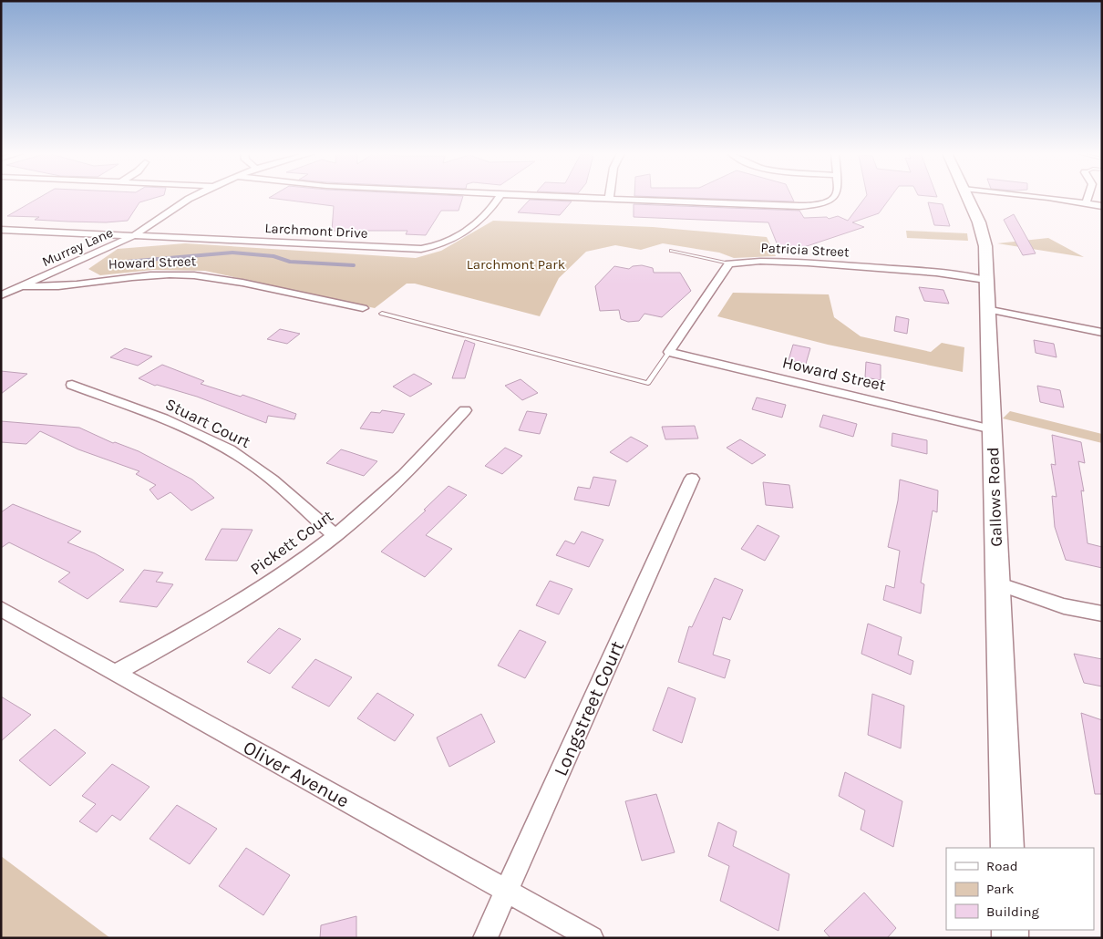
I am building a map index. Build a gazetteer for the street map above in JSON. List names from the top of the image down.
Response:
{
  "streets": {
    "main road": ["Gallows Road"],
    "street": [
      "Larchmont Drive",
      "Murray Lane",
      "Patricia Street",
      "Howard Street",
      "Stuart Court",
      "Pickett Court",
      "Longstreet Court",
      "Oliver Avenue"
    ]
  },
  "crossings": [
    ["Larchmont Drive", "Murray Lane"],
    ["Murray Lane", "Howard Street"],
    ["Patricia Street", "Gallows Road"],
    ["Howard Street", "Gallows Road"],
    ["Stuart Court", "Pickett Court"],
    ["Pickett Court", "Oliver Avenue"],
    ["Longstreet Court", "Oliver Avenue"]
  ],
  "parks": ["Larchmont Park"],
  "legend": ["Road", "Park", "Building"]
}
